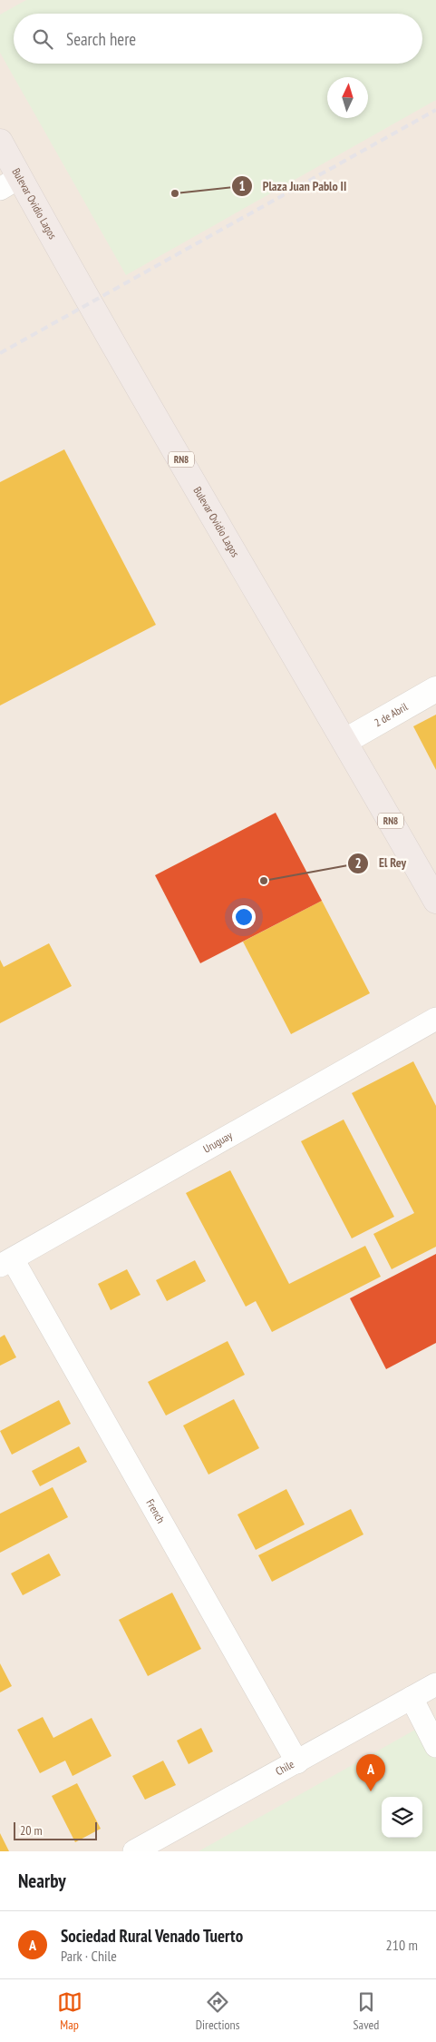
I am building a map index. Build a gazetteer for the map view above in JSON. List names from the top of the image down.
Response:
{
  "streets": {
    "highway": ["Bulevar Ovidio Lagos", "RN8"],
    "main road": ["2 de Abril"],
    "street": ["Uruguay", "French", "Chile"]
  },
  "crossings": [
    ["Bulevar Ovidio Lagos", "2 de Abril"],
    ["Uruguay", "French"],
    ["French", "Chile"]
  ],
  "places": ["Plaza Juan Pablo II", "El Rey"],
  "scale_bar": "20 m",
  "north": "top",
  "page": {
    "search": "Search here",
    "pins": "A",
    "scale": "20 m",
    "heading": "Nearby",
    "list": [
      {
        "mark": "A",
        "name": "Sociedad Rural Venado Tuerto",
        "note": "Park · Chile",
        "value": "210 m"
      }
    ],
    "nav": ["Map", "Directions", "Saved"]
  }
}
